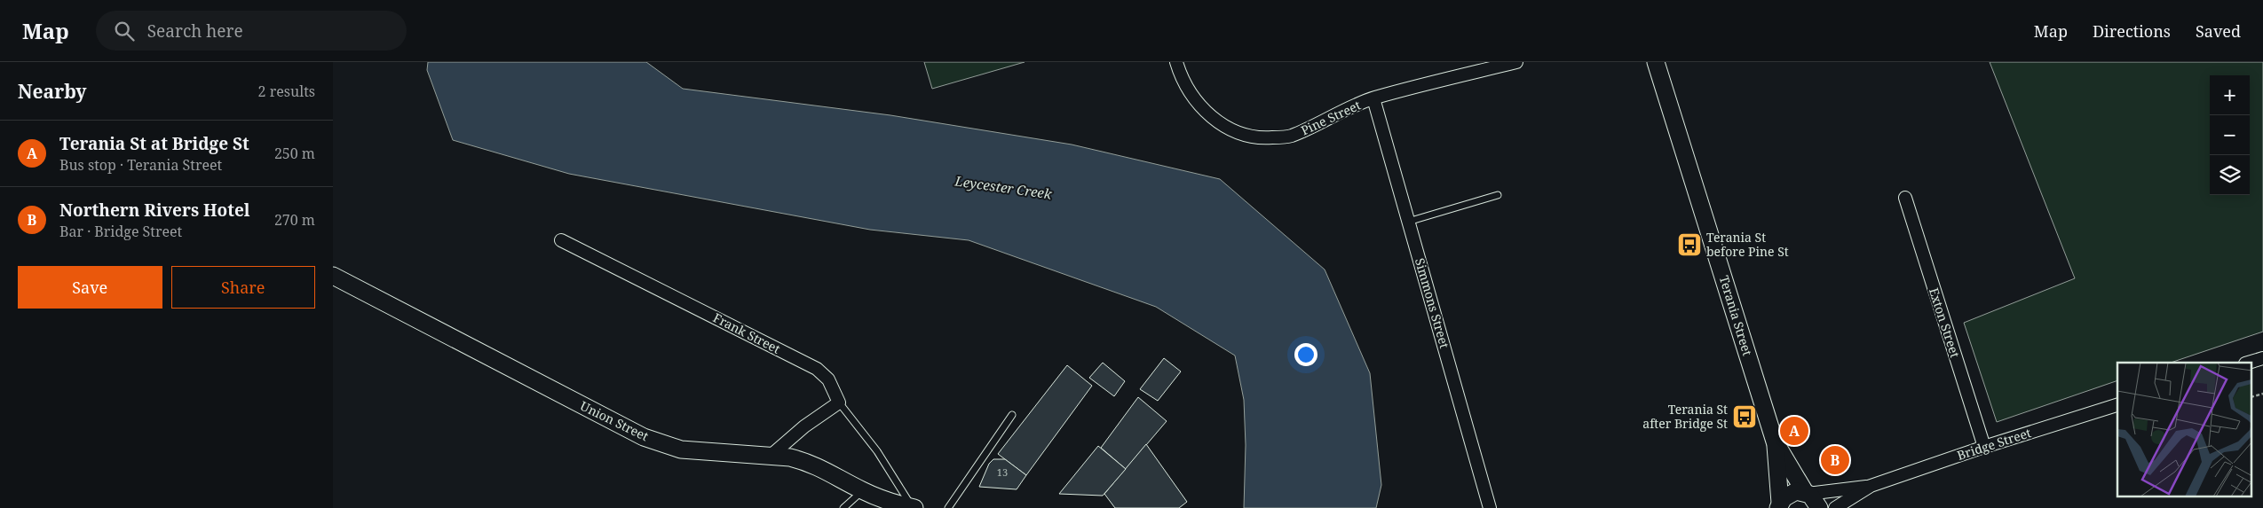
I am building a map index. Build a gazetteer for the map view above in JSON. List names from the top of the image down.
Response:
{
  "streets": {
    "main road": ["Terania Street", "Union Street"],
    "street": [
      "Pine Street",
      "Simmons Street",
      "Exton Street",
      "Frank Street",
      "Bridge Street"
    ]
  },
  "crossings": [
    ["Pine Street", "Simmons Street"],
    ["Terania Street", "Bridge Street"],
    ["Exton Street", "Bridge Street"]
  ],
  "water": ["Leycester Creek"],
  "places": {
    "bus stop": ["Terania St before Pine St", "Terania St after Bridge St"]
  },
  "house_numbers": ["13"],
  "page": {
    "header": "Map",
    "search": "Search here",
    "nav": ["Map", "Directions", "Saved"],
    "heading": ["Nearby", "2 results"],
    "map_buttons": ["+", "−"],
    "list": [
      {
        "mark": "A",
        "name": "Terania St at Bridge St",
        "note": "Bus stop · Terania Street",
        "value": "250 m"
      },
      {
        "mark": "B",
        "name": "Northern Rivers Hotel",
        "note": "Bar · Bridge Street",
        "value": "270 m"
      }
    ],
    "buttons": ["Save", "Share"],
    "pins": ["A", "B"]
  }
}
